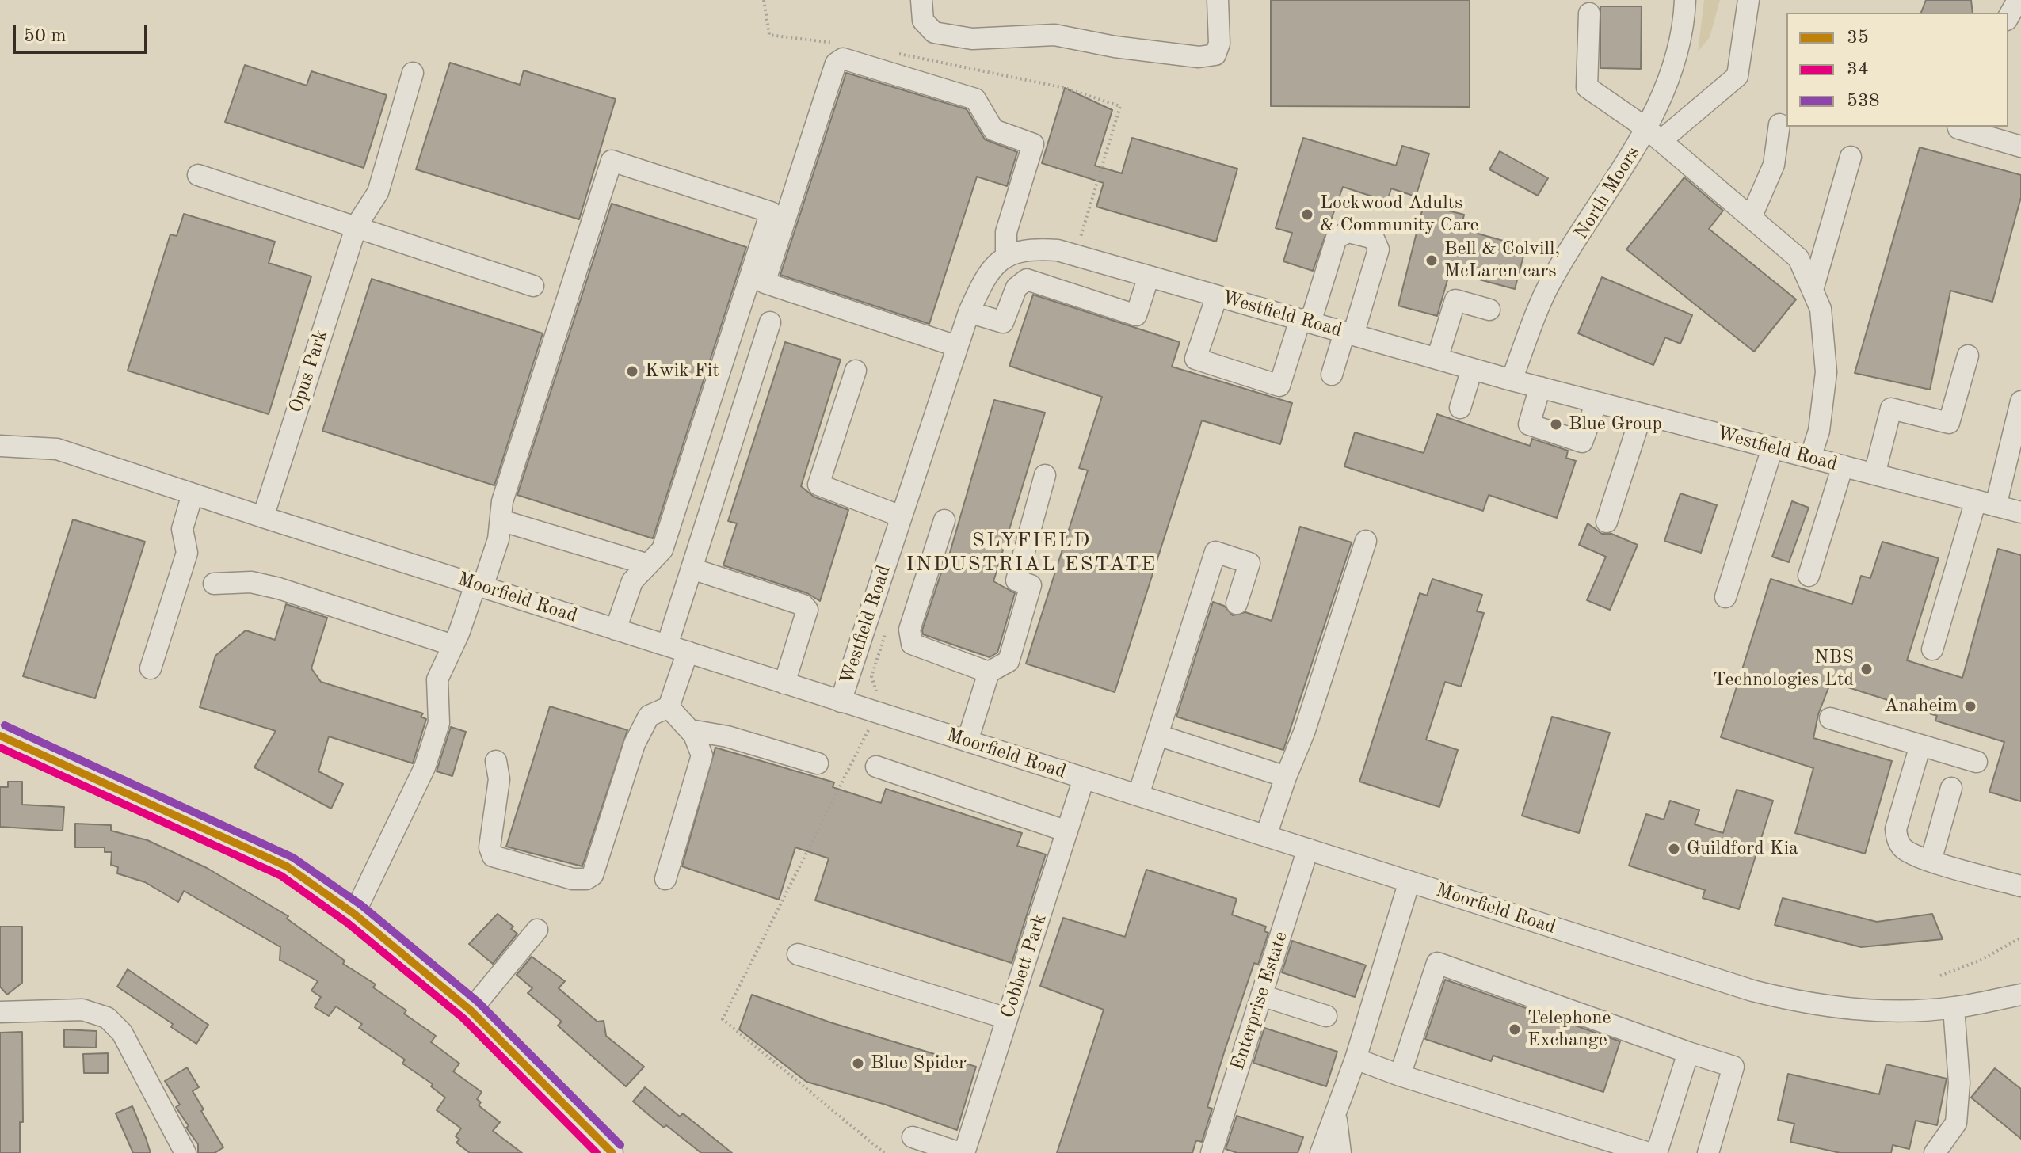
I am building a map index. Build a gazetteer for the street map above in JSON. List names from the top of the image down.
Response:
{
  "streets": {
    "street": [
      "North Moors",
      "Westfield Road",
      "Opus Park",
      "Moorfield Road",
      "Cobbett Park",
      "Enterprise Estate"
    ]
  },
  "crossings": [
    ["North Moors", "Westfield Road"],
    ["Westfield Road", "Moorfield Road"],
    ["Opus Park", "Moorfield Road"],
    ["Moorfield Road", "Cobbett Park"],
    ["Moorfield Road", "Enterprise Estate"]
  ],
  "districts": ["SLYFIELD INDUSTRIAL ESTATE"],
  "places": [
    "Lockwood Adults & Community Care",
    "Bell & Colvill, McLaren cars",
    "Kwik Fit",
    "Blue Group",
    "NBS Technologies Ltd",
    "Anaheim",
    "Guildford Kia",
    "Telephone Exchange",
    "Blue Spider"
  ],
  "lines": ["transit line 538", "transit line 35", "transit line 34"],
  "legend": ["35", "34", "538"],
  "scale_bar": "50 m"
}
